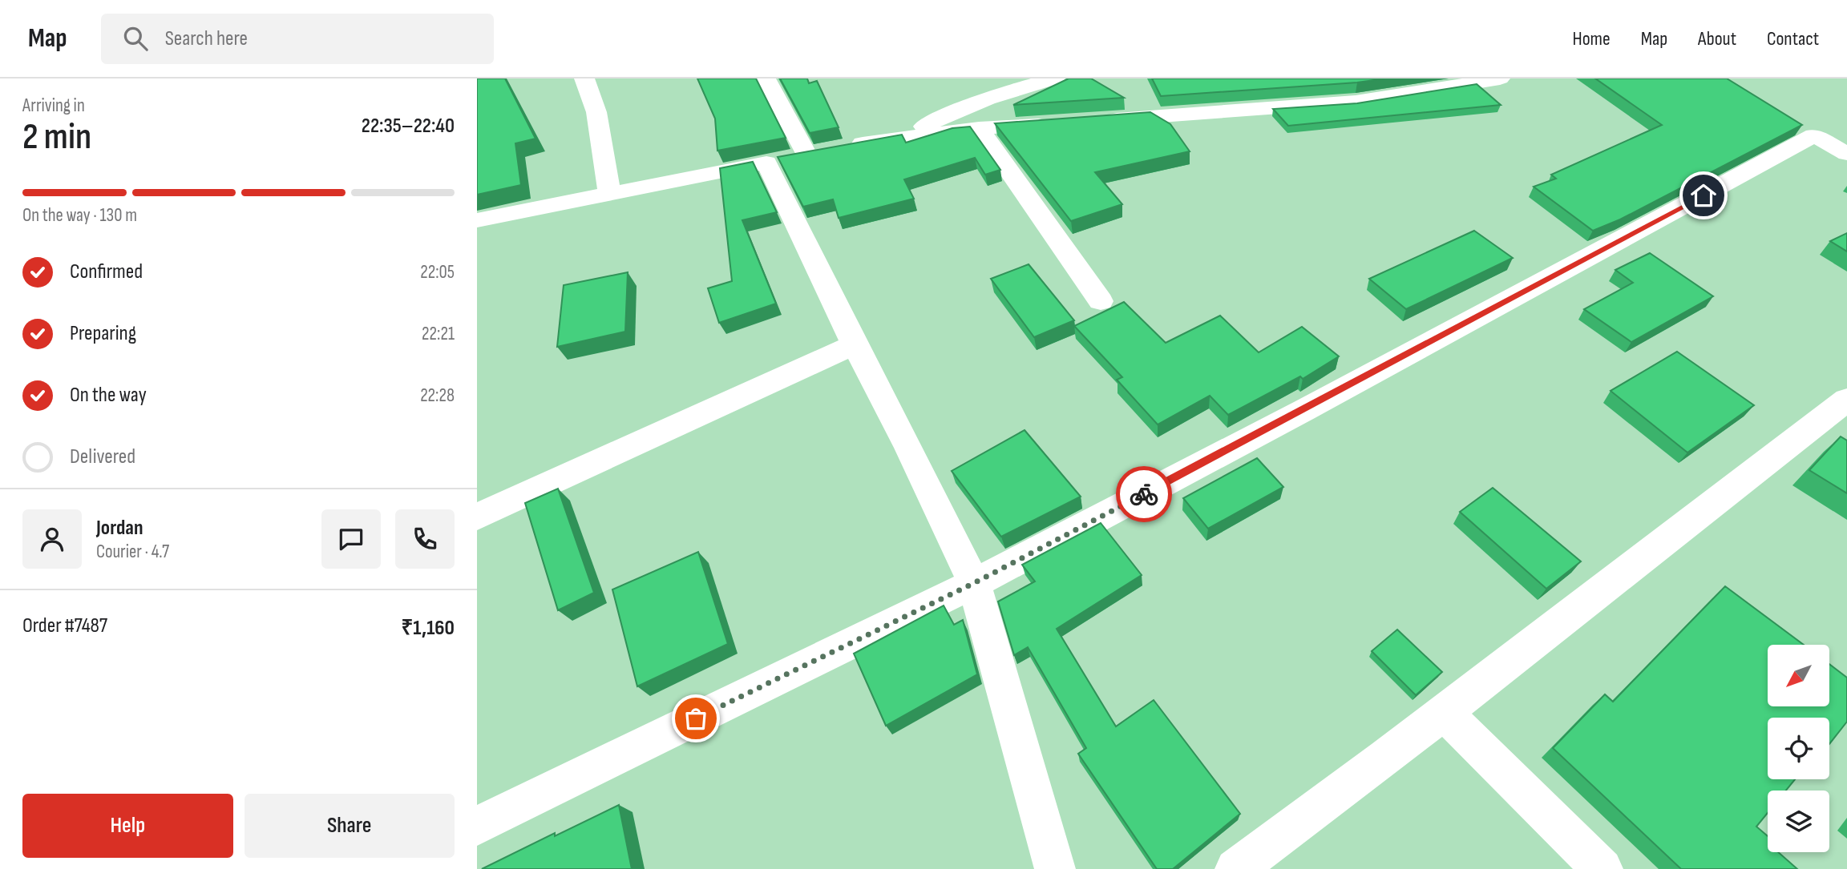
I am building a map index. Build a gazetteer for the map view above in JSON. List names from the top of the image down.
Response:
{
  "north": "bottom left",
  "page": {
    "header": "Map",
    "search": "Search here",
    "nav": [
      "Home",
      "Map",
      "About",
      "Contact"
    ],
    "heading": ["2 min", "Arriving in", "22:35–22:40"],
    "panel": [
      "Jordan",
      "Courier · 4.7",
      "Order #7487",
      "₹1,160"
    ],
    "bar": "On the way · 130 m",
    "list": [
      ["Confirmed", "22:05"],
      ["Preparing", "22:21"],
      ["On the way", "22:28"],
      "Delivered"
    ],
    "buttons": ["Help", "Share"]
  }
}
